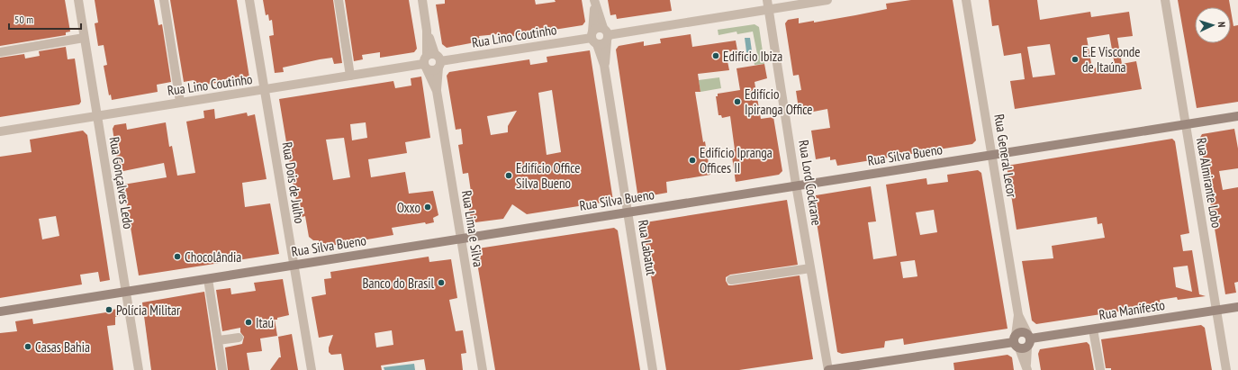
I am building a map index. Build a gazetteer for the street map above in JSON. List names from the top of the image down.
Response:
{
  "streets": {
    "main road": ["Rua Silva Bueno", "Rua Manifesto"],
    "street": [
      "Rua Lino Coutinho",
      "Rua General Lecor",
      "Rua Gonçalves Ledo",
      "Rua Dois de Julho",
      "Rua Lord Cockrane",
      "Rua Almirante Lobo",
      "Rua Lima e Silva",
      "Rua Labatut"
    ]
  },
  "crossings": [
    ["Rua Lino Coutinho", "Rua Gonçalves Ledo"],
    ["Rua Lino Coutinho", "Rua Dois de Julho"],
    ["Rua Lino Coutinho", "Rua Lima e Silva"],
    ["Rua Lino Coutinho", "Rua Labatut"],
    ["Rua Silva Bueno", "Rua General Lecor"],
    ["Rua Silva Bueno", "Rua Gonçalves Ledo"],
    ["Rua Silva Bueno", "Rua Dois de Julho"],
    ["Rua Silva Bueno", "Rua Lord Cockrane"],
    ["Rua Silva Bueno", "Rua Almirante Lobo"],
    ["Rua Silva Bueno", "Rua Lima e Silva"],
    ["Rua Silva Bueno", "Rua Labatut"],
    ["Rua General Lecor", "Rua Manifesto"],
    ["Rua Lord Cockrane", "Rua Manifesto"],
    ["Rua Almirante Lobo", "Rua Manifesto"]
  ],
  "places": [
    "Edifício Ibiza",
    "E.E Visconde de Itaúna",
    "Edifício Ipiranga Office",
    "Edifício Ipranga Offices II",
    "Edifício Office Silva Bueno",
    "Oxxo",
    "Chocolândia",
    "Banco do Brasil",
    "Polícia Militar",
    "Itaú",
    "Casas Bahia"
  ],
  "scale_bar": "50 m",
  "north": "right"
}
